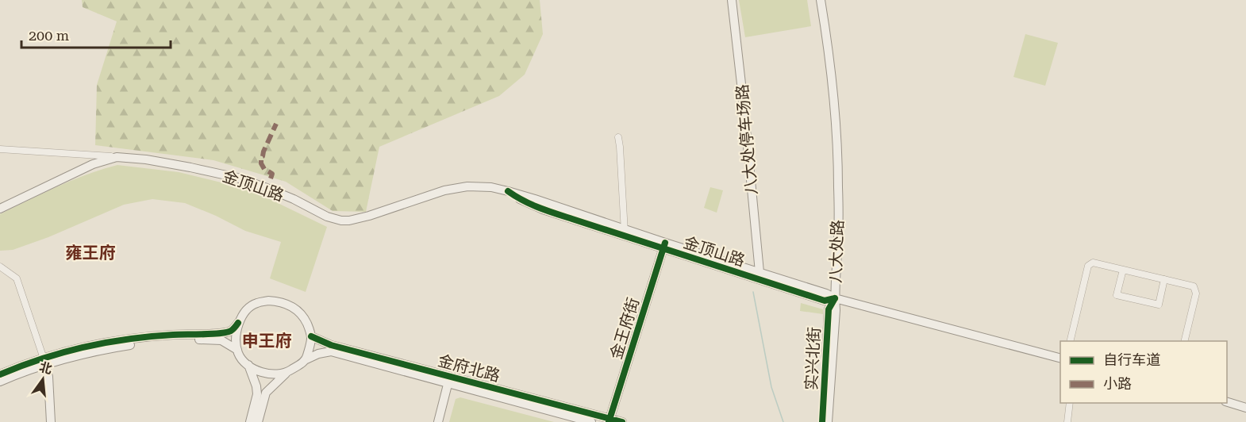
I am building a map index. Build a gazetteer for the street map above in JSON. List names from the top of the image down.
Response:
{
  "streets": {
    "street": [
      "八大处停车场路",
      "金顶山路",
      "八大处路",
      "金王府街",
      "实兴北街",
      "金府北路"
    ]
  },
  "crossings": [
    ["八大处停车场路", "金顶山路"],
    ["金顶山路", "八大处路"],
    ["金顶山路", "金王府街"],
    ["金顶山路", "实兴北街"],
    ["八大处路", "实兴北街"],
    ["金王府街", "金府北路"]
  ],
  "districts": ["雍王府", "申王府"],
  "legend": ["自行车道", "小路"],
  "scale_bar": "200 m",
  "north": "top"
}
